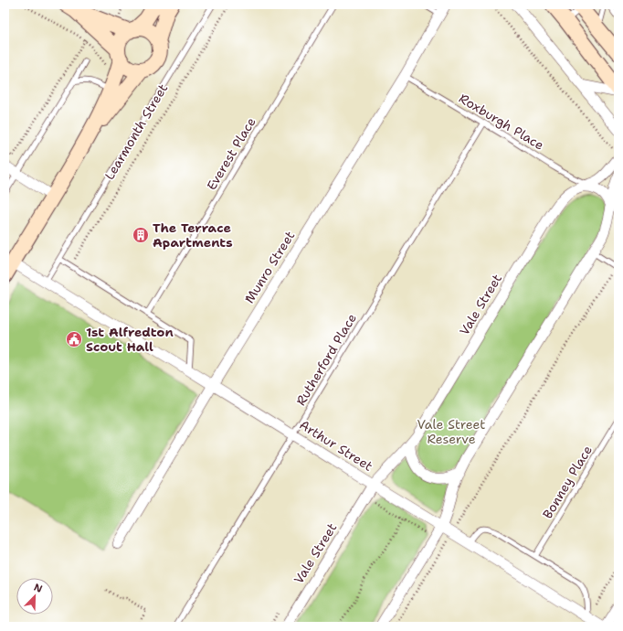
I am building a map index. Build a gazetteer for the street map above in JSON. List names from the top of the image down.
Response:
{
  "streets": {
    "street": [
      "Learmonth Street",
      "Munro Street",
      "Vale Street",
      "Arthur Street"
    ],
    "lane": [
      "Roxburgh Place",
      "Everest Place",
      "Rutherford Place",
      "Bonney Place"
    ]
  },
  "crossings": [
    ["Roxburgh Place", "Munro Street"],
    ["Roxburgh Place", "Vale Street"],
    ["Roxburgh Place", "Rutherford Place"],
    ["Learmonth Street", "Arthur Street"],
    ["Munro Street", "Arthur Street"],
    ["Vale Street", "Arthur Street"],
    ["Rutherford Place", "Arthur Street"]
  ],
  "parks": ["Vale Street Reserve"],
  "places": {
    "building": ["The Terrace Apartments"],
    "public building": ["1st Alfredton Scout Hall"]
  },
  "north": "top right"
}
